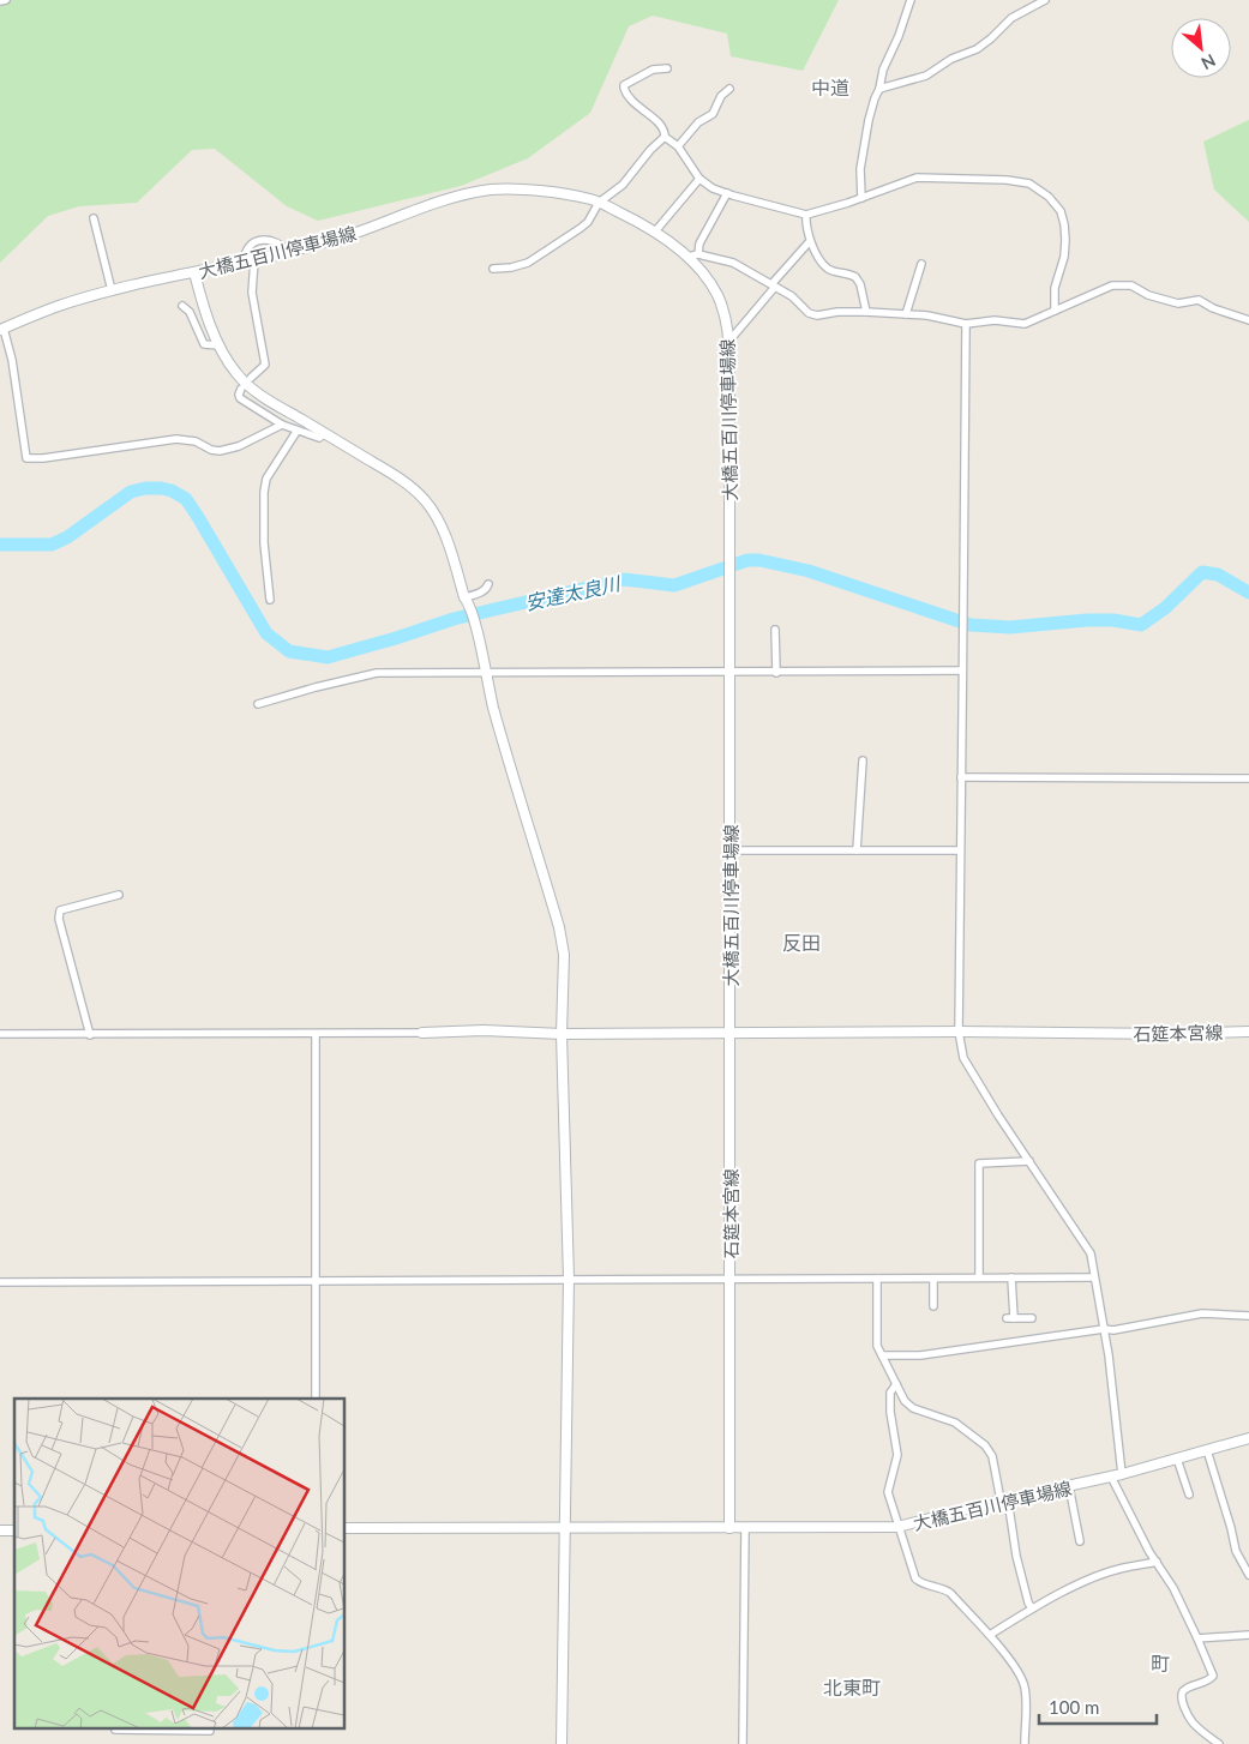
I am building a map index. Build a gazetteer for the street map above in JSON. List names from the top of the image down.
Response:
{
  "streets": {
    "main road": ["大橋五百川停車場線", "石筵本宮線"]
  },
  "crossings": [
    ["大橋五百川停車場線", "石筵本宮線"]
  ],
  "districts": [
    "中道",
    "反田",
    "町",
    "北東町"
  ],
  "water": ["安達太良川"],
  "scale_bar": "100 m",
  "north": "bottom right"
}
